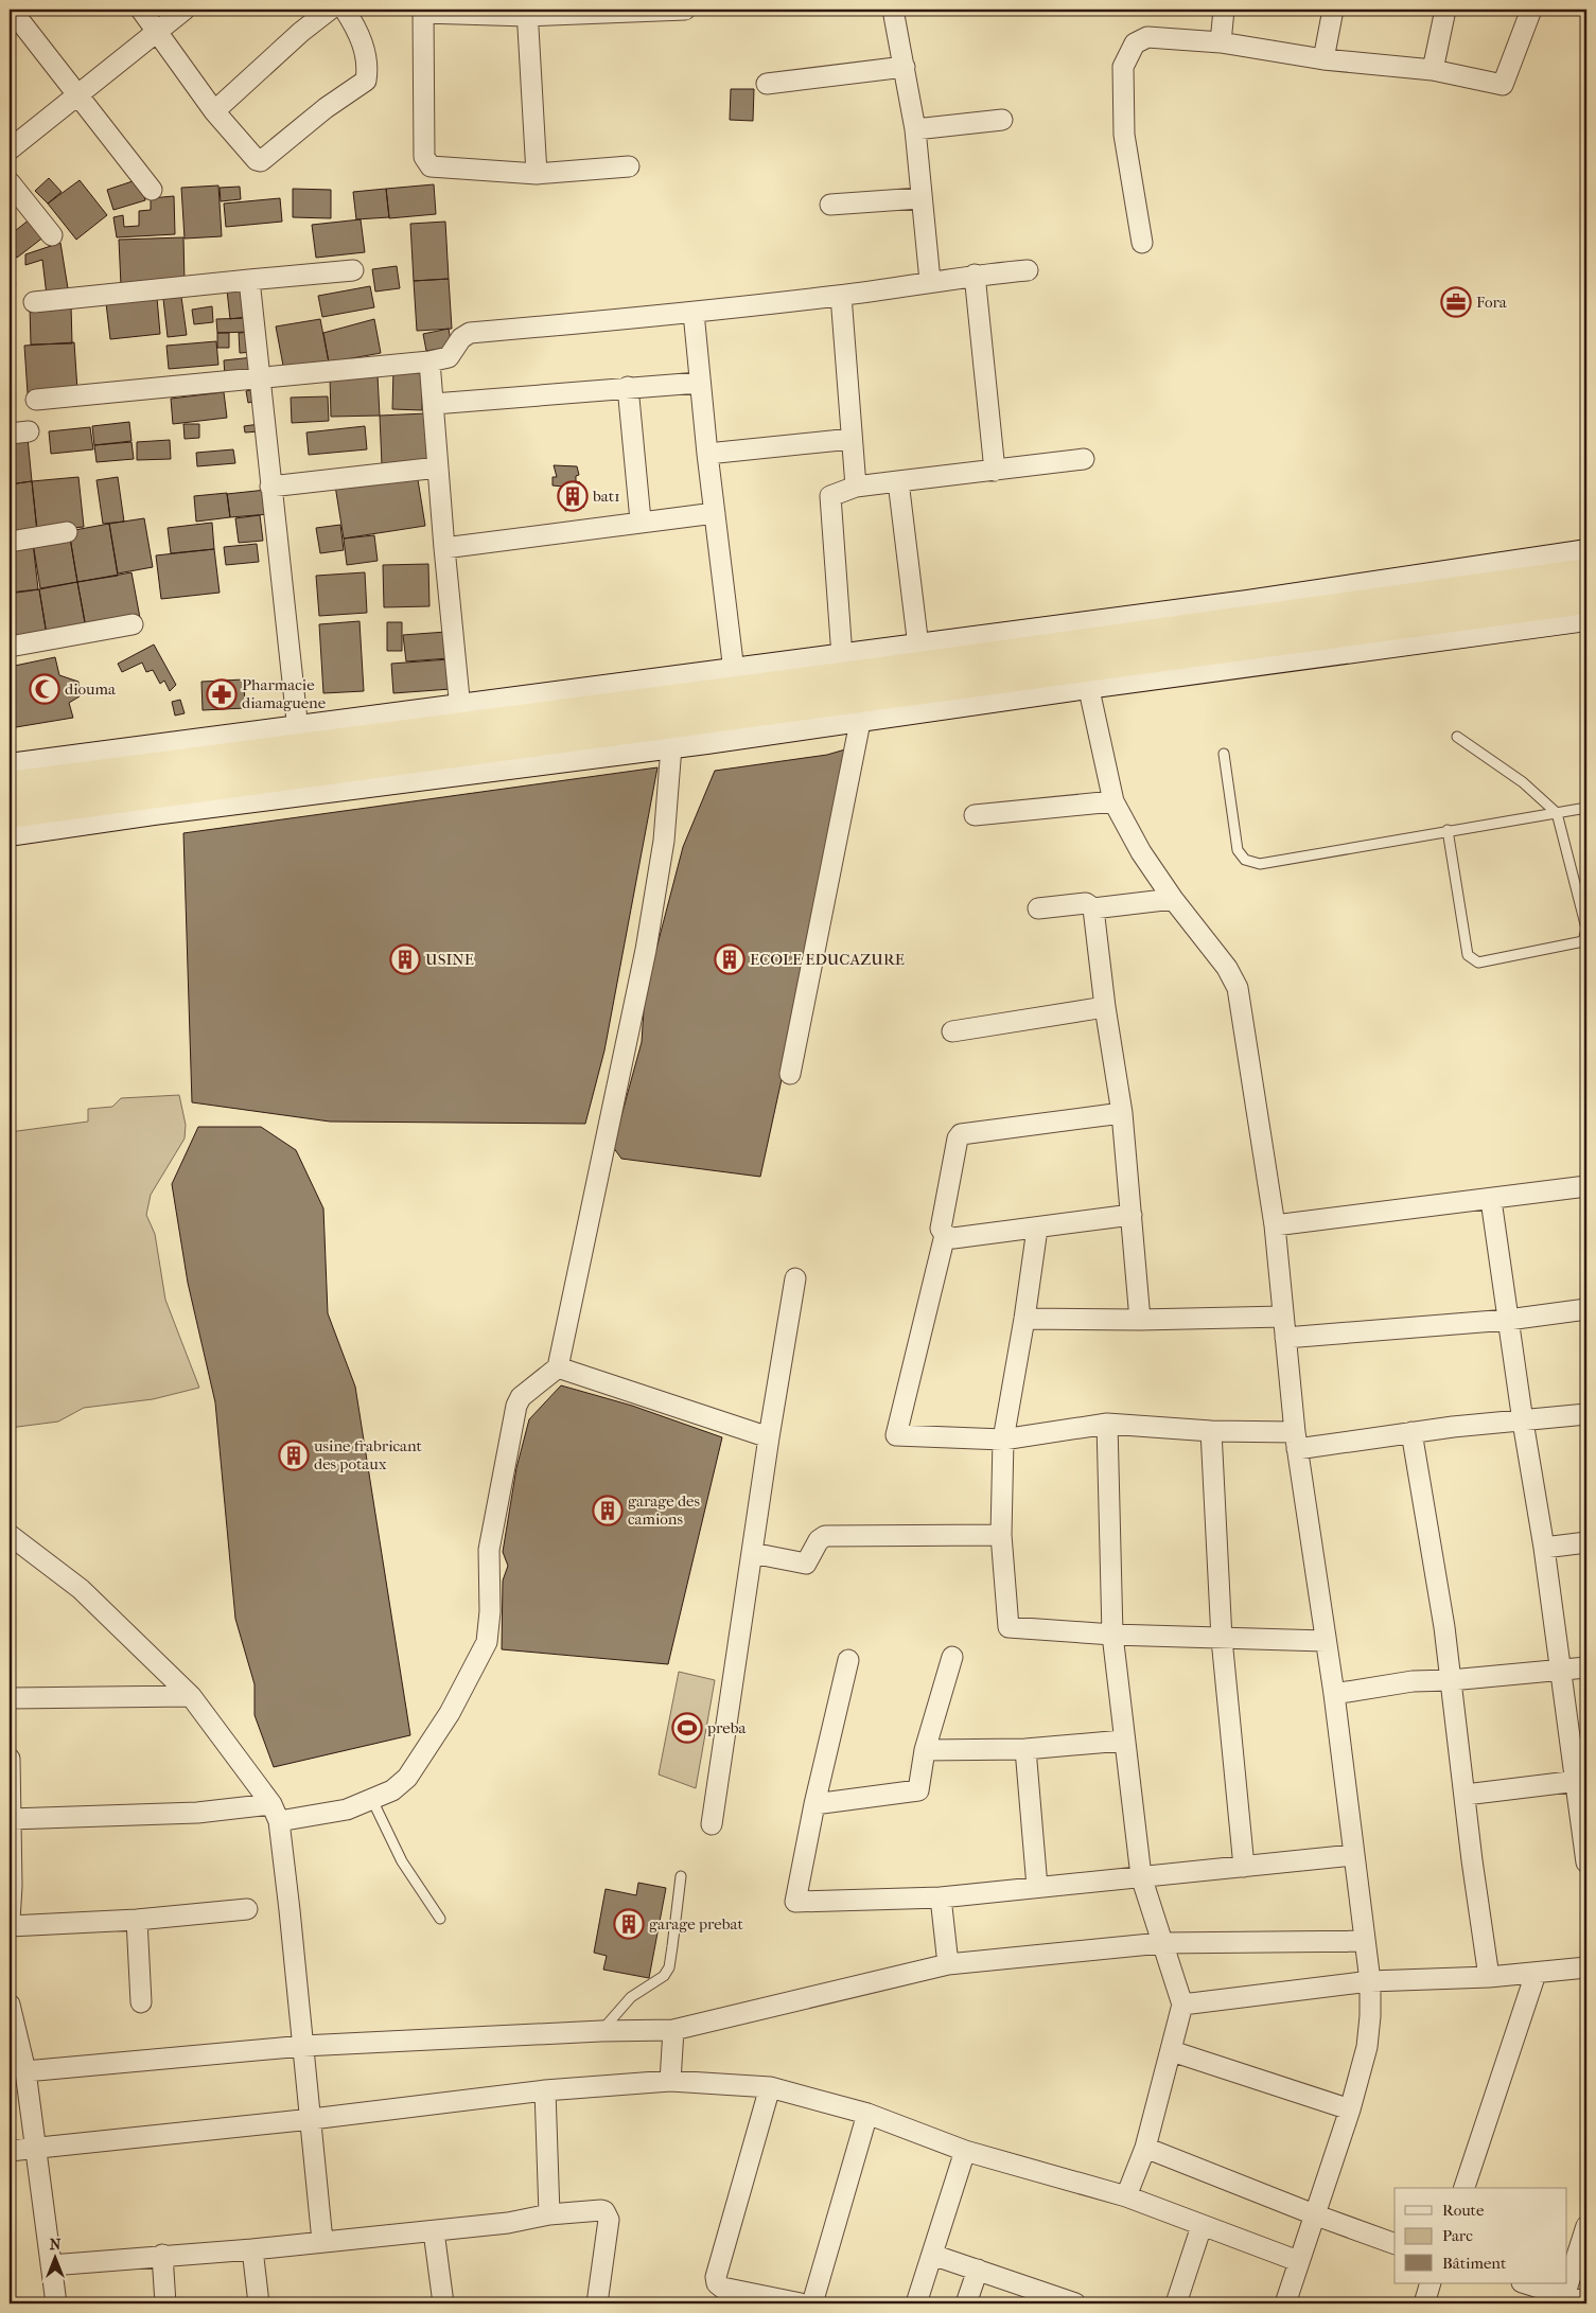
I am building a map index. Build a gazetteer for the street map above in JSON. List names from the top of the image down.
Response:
{
  "places": {
    "office": ["Fora"],
    "building": [
      "bat1",
      "USINE",
      "ECOLE EDUCAZURE",
      "usine frabricant des potaux",
      "garage des camions",
      "garage prebat"
    ],
    "mosque": ["diouma"],
    "pharmacy": ["Pharmacie diamaguene"],
    "sports": ["preba"]
  },
  "legend": ["Route", "Parc", "Bâtiment"],
  "north": "top"
}
